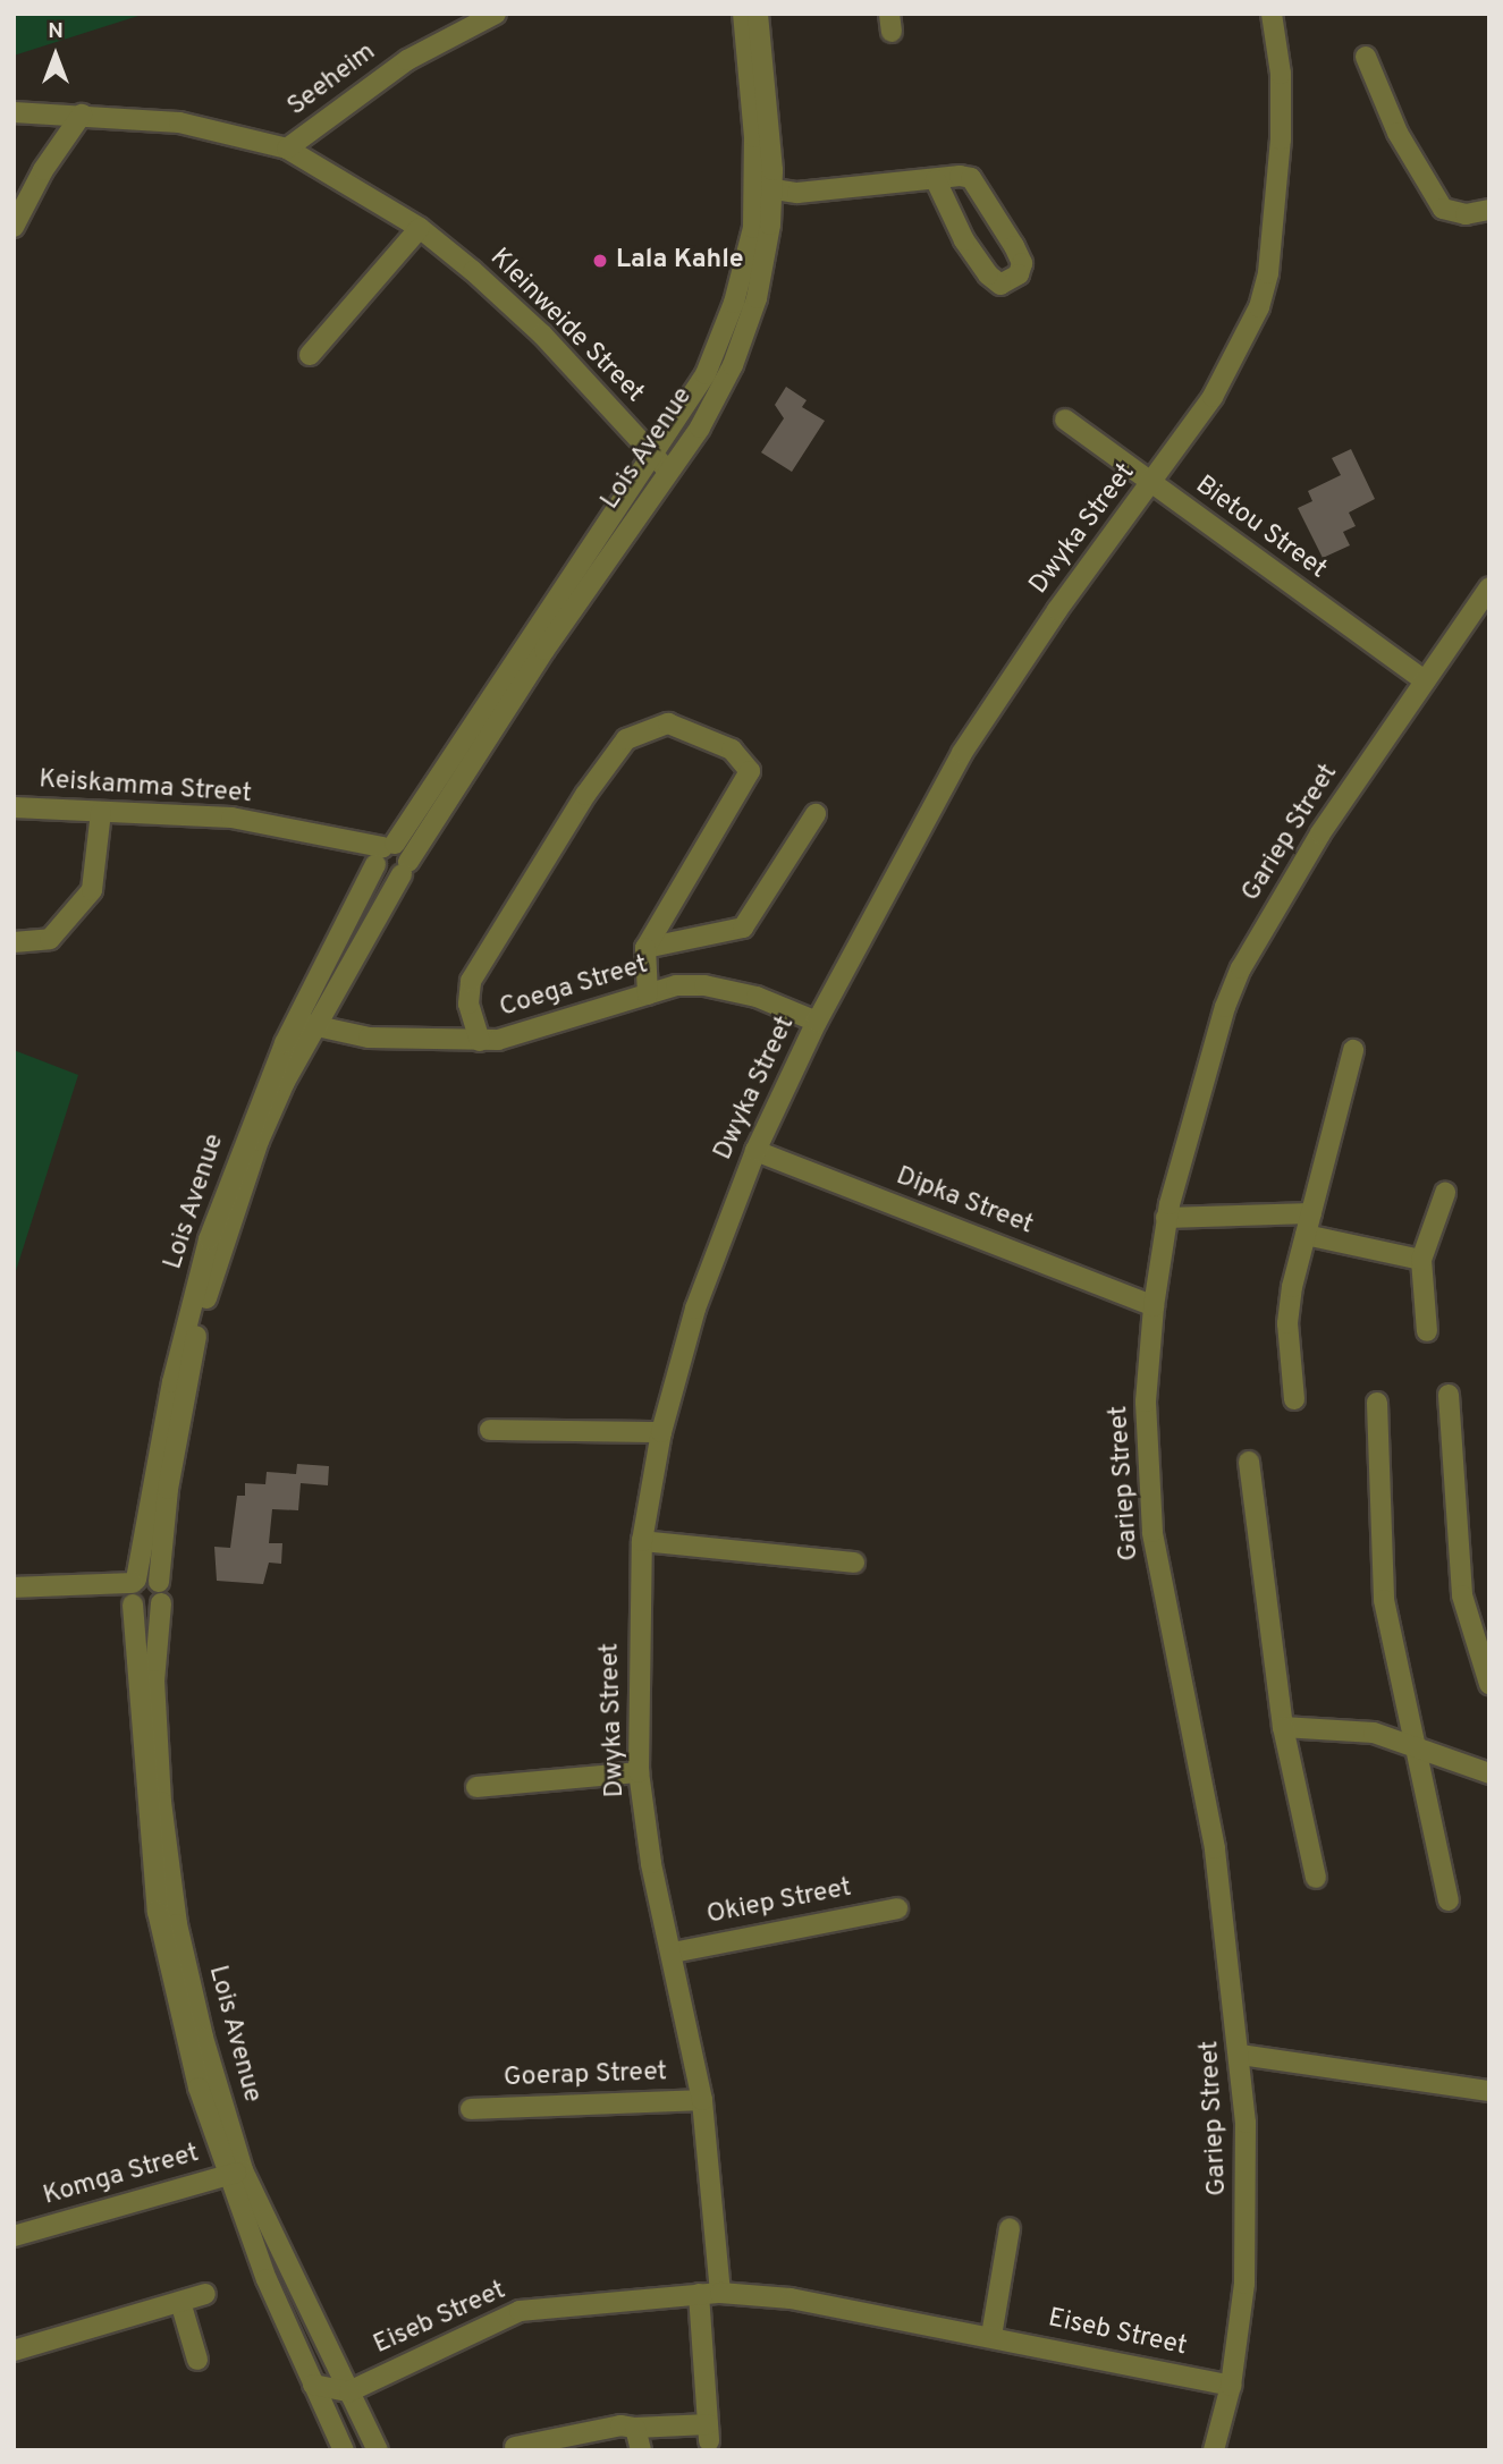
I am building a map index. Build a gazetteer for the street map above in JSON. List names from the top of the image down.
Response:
{
  "streets": {
    "street": [
      "Seeheim",
      "Kleinweide Street",
      "Lois Avenue",
      "Bietou Street",
      "Dwyka Street",
      "Keiskamma Street",
      "Gariep Street",
      "Coega Street",
      "Dipka Street",
      "Okiep Street",
      "Goerap Street",
      "Komga Street",
      "Eiseb Street"
    ]
  },
  "crossings": [
    ["Seeheim", "Kleinweide Street"],
    ["Kleinweide Street", "Lois Avenue"],
    ["Lois Avenue", "Keiskamma Street"],
    ["Lois Avenue", "Coega Street"],
    ["Lois Avenue", "Komga Street"],
    ["Lois Avenue", "Eiseb Street"],
    ["Bietou Street", "Dwyka Street"],
    ["Bietou Street", "Gariep Street"],
    ["Dwyka Street", "Coega Street"],
    ["Dwyka Street", "Dipka Street"],
    ["Dwyka Street", "Okiep Street"],
    ["Dwyka Street", "Goerap Street"],
    ["Dwyka Street", "Eiseb Street"],
    ["Gariep Street", "Dipka Street"],
    ["Gariep Street", "Eiseb Street"]
  ],
  "places": ["Lala Kahle"],
  "north": "top"
}
